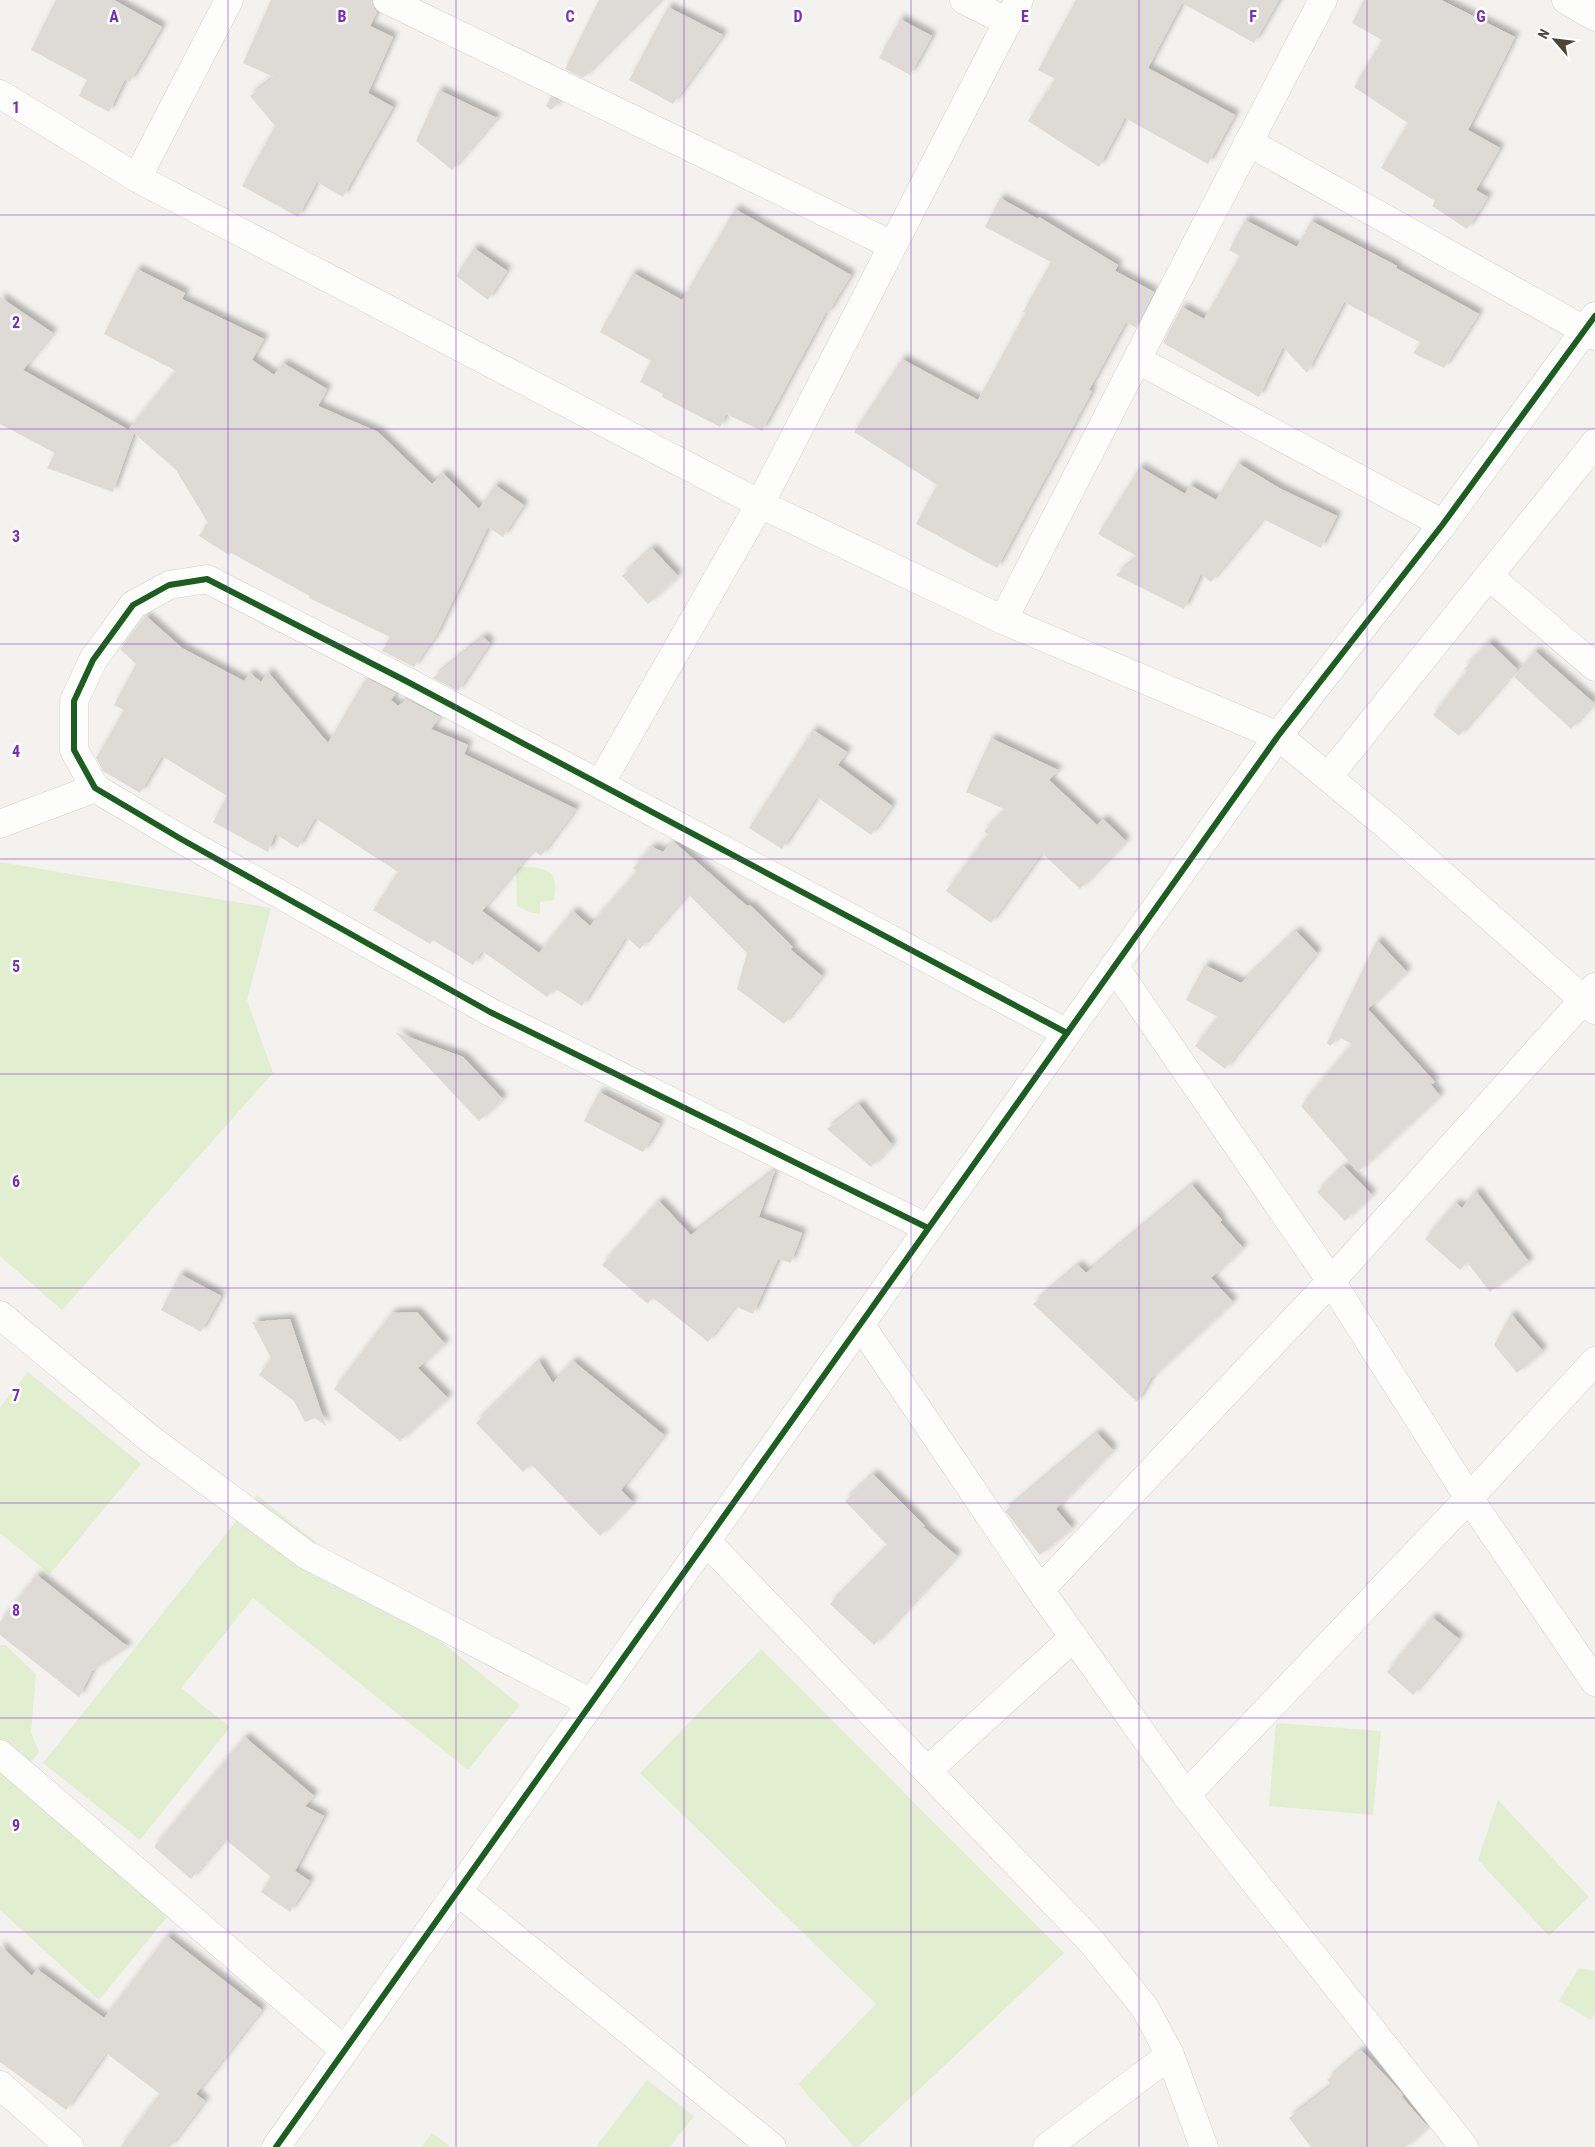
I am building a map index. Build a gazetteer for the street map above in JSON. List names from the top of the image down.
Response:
{
  "north": "top left",
  "grid": {
    "columns": [
      "A",
      "B",
      "C",
      "D",
      "E",
      "F",
      "G"
    ],
    "rows": [
      "1",
      "2",
      "3",
      "4",
      "5",
      "6",
      "7",
      "8",
      "9"
    ]
  }
}
